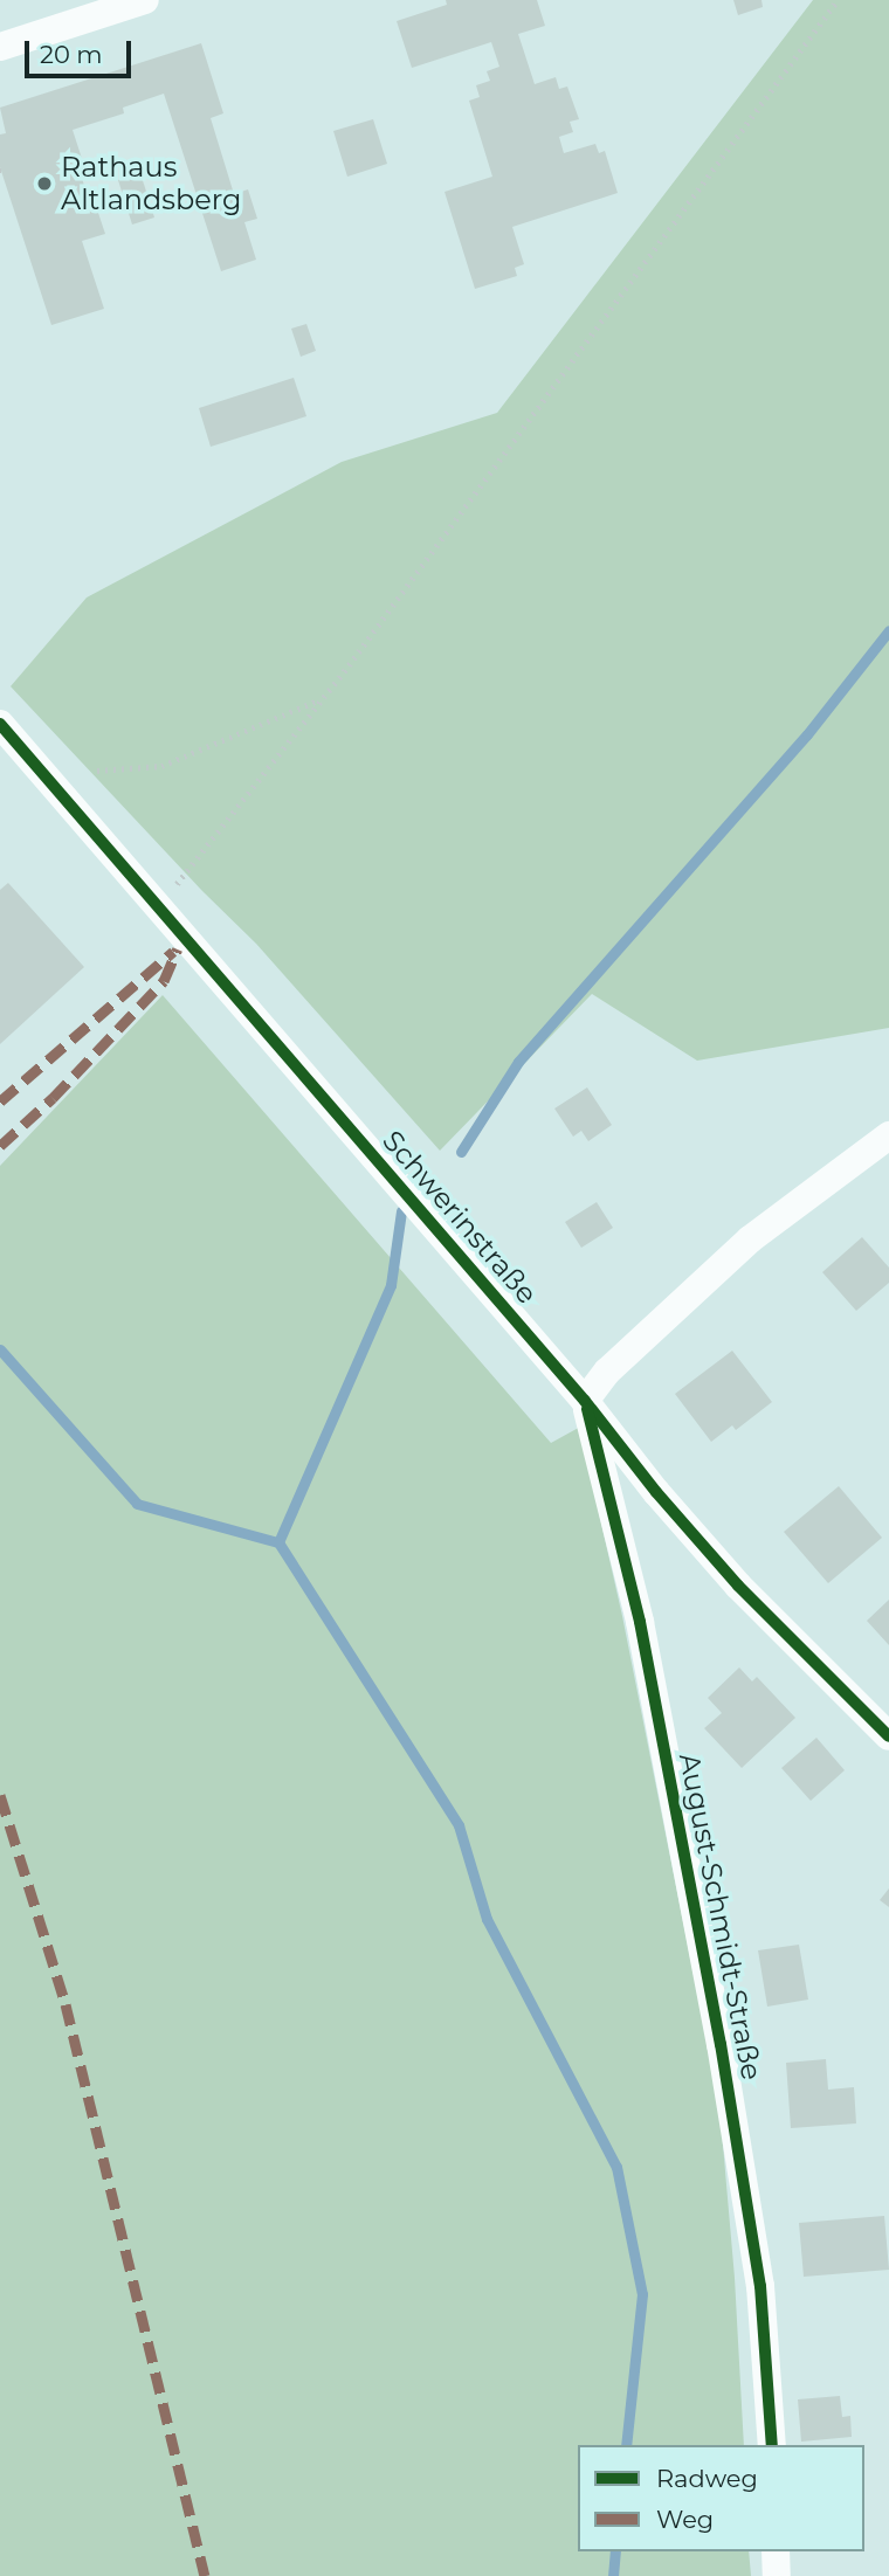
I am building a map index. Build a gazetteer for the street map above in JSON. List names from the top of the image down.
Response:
{
  "streets": {
    "street": ["Schwerinstraße", "August-Schmidt-Straße"]
  },
  "crossings": [
    ["Schwerinstraße", "August-Schmidt-Straße"]
  ],
  "places": ["Rathaus Altlandsberg"],
  "legend": ["Radweg", "Weg"],
  "scale_bar": "20 m"
}
